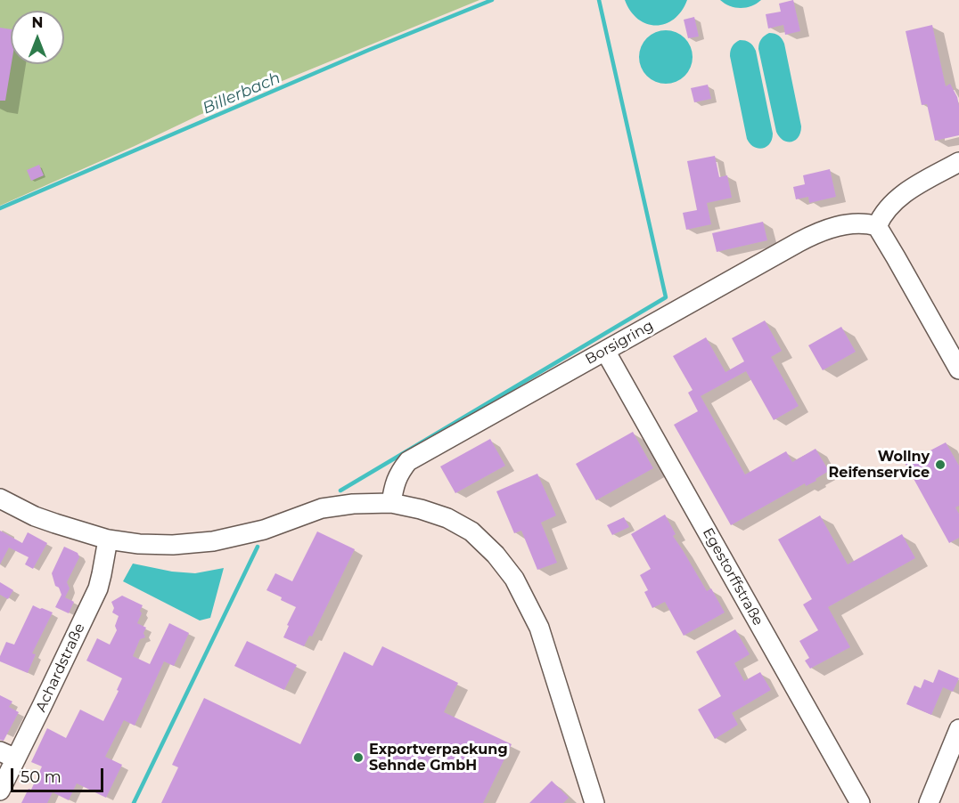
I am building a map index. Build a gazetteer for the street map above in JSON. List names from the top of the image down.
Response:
{
  "streets": {
    "street": ["Borsigring", "Egestorffstraße", "Achardstraße"]
  },
  "crossings": [
    ["Borsigring", "Egestorffstraße"]
  ],
  "water": ["Billerbach"],
  "places": ["Wollny Reifenservice", "Exportverpackung Sehnde GmbH"],
  "scale_bar": "50 m",
  "north": "top"
}
